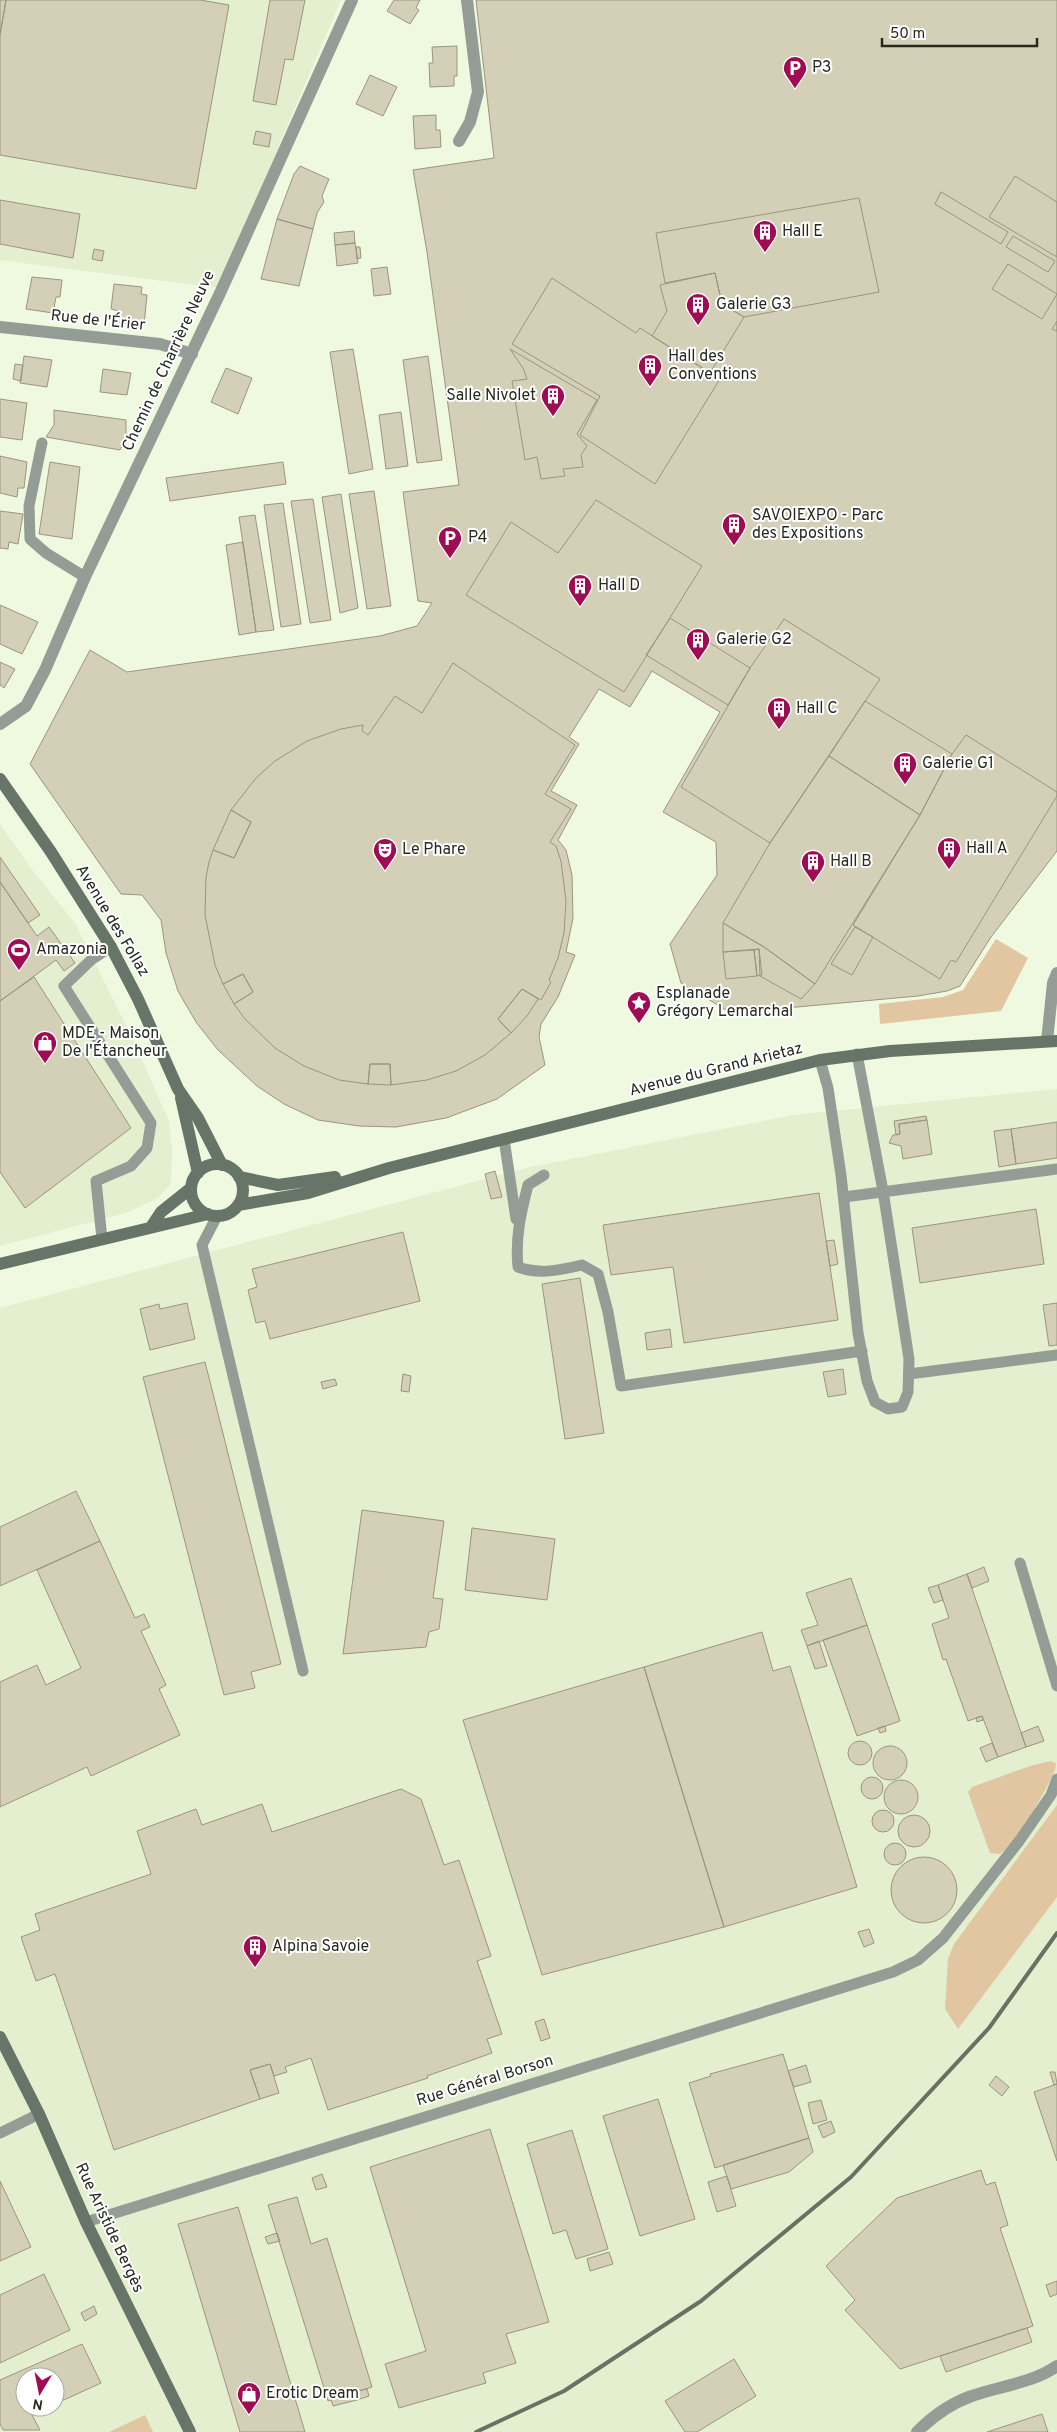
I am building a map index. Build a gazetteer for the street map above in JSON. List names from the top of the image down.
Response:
{
  "streets": {
    "main road": ["Avenue des Follaz", "Avenue du Grand Arietaz", "Rue Aristide Bergès"],
    "street": ["Rue de l'Érier", "Chemin de Charrière Neuve"],
    "lane": ["Rue Général Borson"]
  },
  "crossings": [
    ["Rue de l'Érier", "Chemin de Charrière Neuve"],
    ["Avenue des Follaz", "Avenue du Grand Arietaz"],
    ["Rue Général Borson", "Rue Aristide Bergès"]
  ],
  "places": {
    "parking": ["P3", "P4"],
    "building": [
      "Hall E",
      "Galerie G3",
      "Hall des Conventions",
      "Salle Nivolet",
      "SAVOIEXPO - Parc des Expositions",
      "Hall D",
      "Galerie G2",
      "Hall C",
      "Galerie G1",
      "Hall A",
      "Hall B",
      "Alpina Savoie"
    ],
    "theatre": ["Le Phare"],
    "sports": ["Amazonia"],
    "place": ["Esplanade Grégory Lemarchal"],
    "shop": ["MDE - Maison De l'Étancheur", "Erotic Dream"]
  },
  "scale_bar": "50 m",
  "north": "bottom"
}
